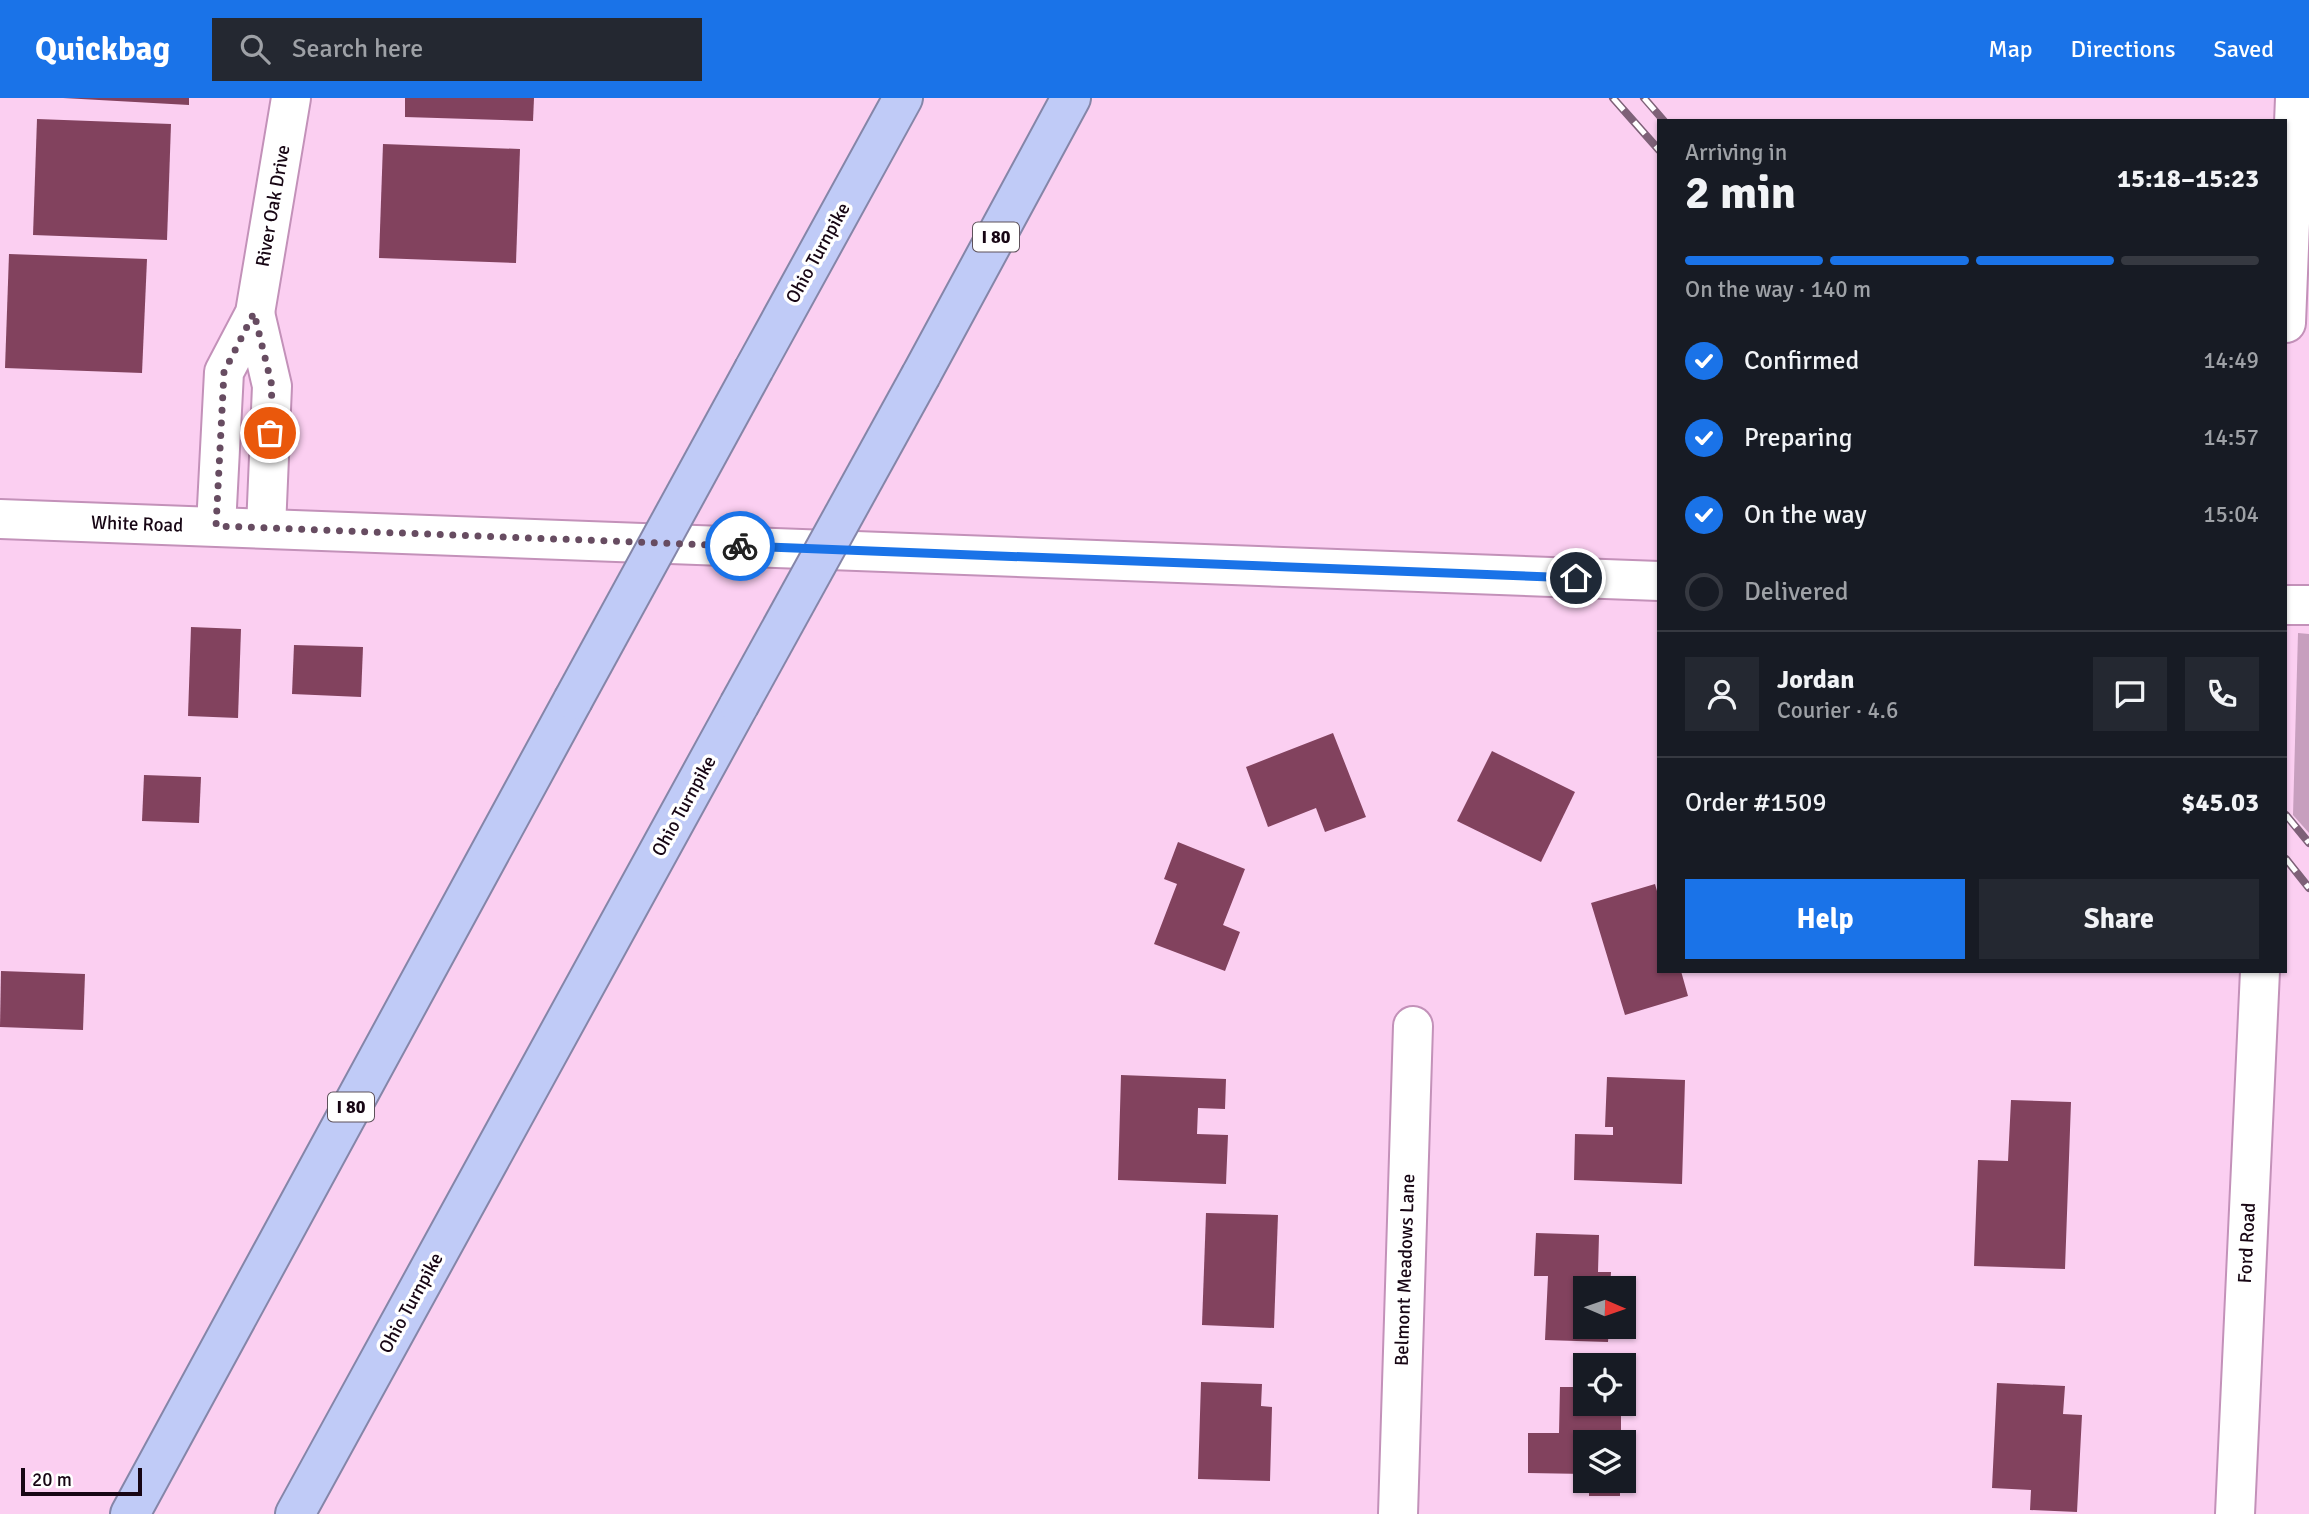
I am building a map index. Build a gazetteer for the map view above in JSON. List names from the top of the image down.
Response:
{
  "streets": {
    "highway": ["I 80", "Ohio Turnpike"],
    "street": [
      "River Oak Drive",
      "White Road",
      "Ford Road",
      "Belmont Meadows Lane"
    ]
  },
  "crossings": [
    ["River Oak Drive", "White Road"]
  ],
  "scale_bar": "20 m",
  "north": "right",
  "page": {
    "header": "Quickbag",
    "search": "Search here",
    "nav": ["Map", "Directions", "Saved"],
    "heading": ["2 min", "Arriving in", "15:18–15:23"],
    "panel": [
      "Jordan",
      "Courier · 4.6",
      "Order #1509",
      "$45.03"
    ],
    "bar": "On the way · 140 m",
    "list": [
      ["Confirmed", "14:49"],
      ["Preparing", "14:57"],
      ["On the way", "15:04"],
      "Delivered"
    ],
    "buttons": ["Help", "Share"],
    "scale": "20 m"
  }
}
